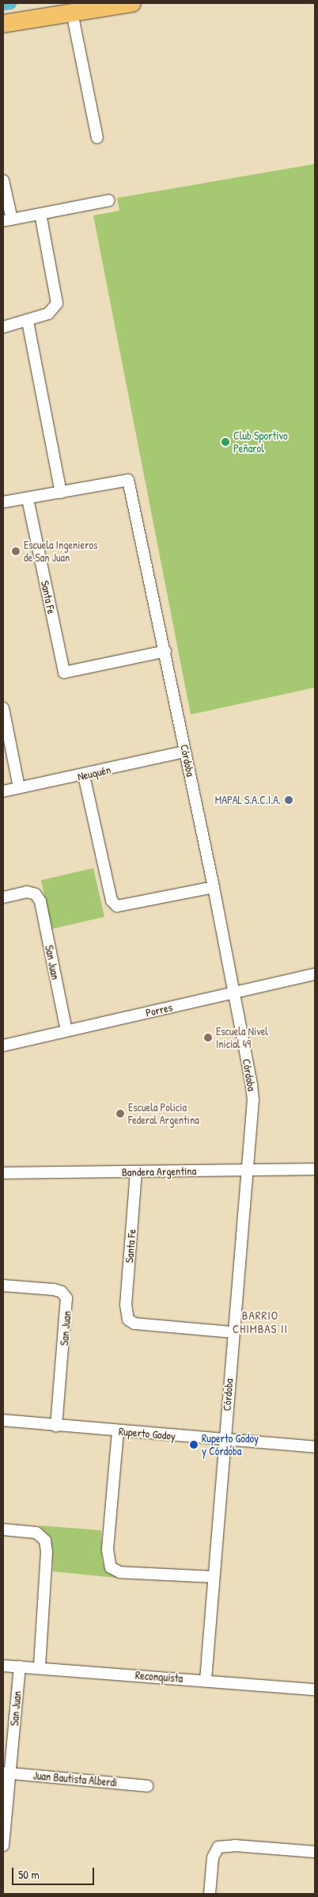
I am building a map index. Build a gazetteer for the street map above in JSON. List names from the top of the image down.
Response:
{
  "streets": {
    "street": [
      "Santa Fe",
      "Córdoba",
      "Neuquén",
      "San Juan",
      "Porres",
      "Bandera Argentina",
      "Ruperto Godoy",
      "Reconquista",
      "Juan Bautista Alberdi"
    ]
  },
  "crossings": [
    ["Santa Fe", "Córdoba"],
    ["Santa Fe", "Bandera Argentina"],
    ["Córdoba", "Neuquén"],
    ["Córdoba", "Porres"],
    ["Córdoba", "Bandera Argentina"],
    ["Córdoba", "Ruperto Godoy"],
    ["Córdoba", "Reconquista"],
    ["San Juan", "Porres"],
    ["San Juan", "Ruperto Godoy"],
    ["San Juan", "Reconquista"],
    ["San Juan", "Juan Bautista Alberdi"]
  ],
  "districts": ["BARRIO CHIMBAS II"],
  "places": [
    "Club Sportivo Peñarol",
    "Escuela Ingenieros de San Juan",
    "MAPAL S.A.C.I.A.",
    "Escuela Nivel Inicial 49",
    "Escuela Policía Federal Argentina",
    "Ruperto Godoy y Córdoba"
  ],
  "scale_bar": "50 m"
}
